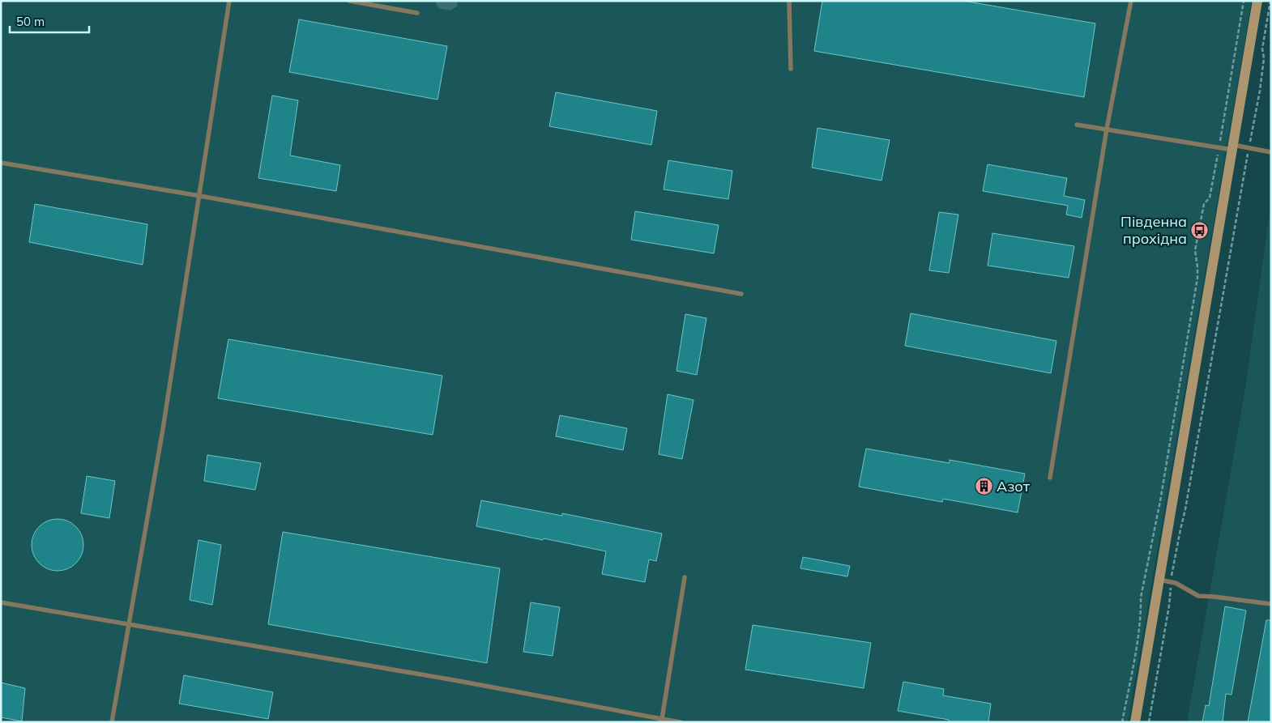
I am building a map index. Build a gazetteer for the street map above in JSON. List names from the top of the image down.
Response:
{
  "places": {
    "bus stop": ["Південна прохідна"],
    "building": ["Азот"]
  },
  "scale_bar": "50 m"
}
